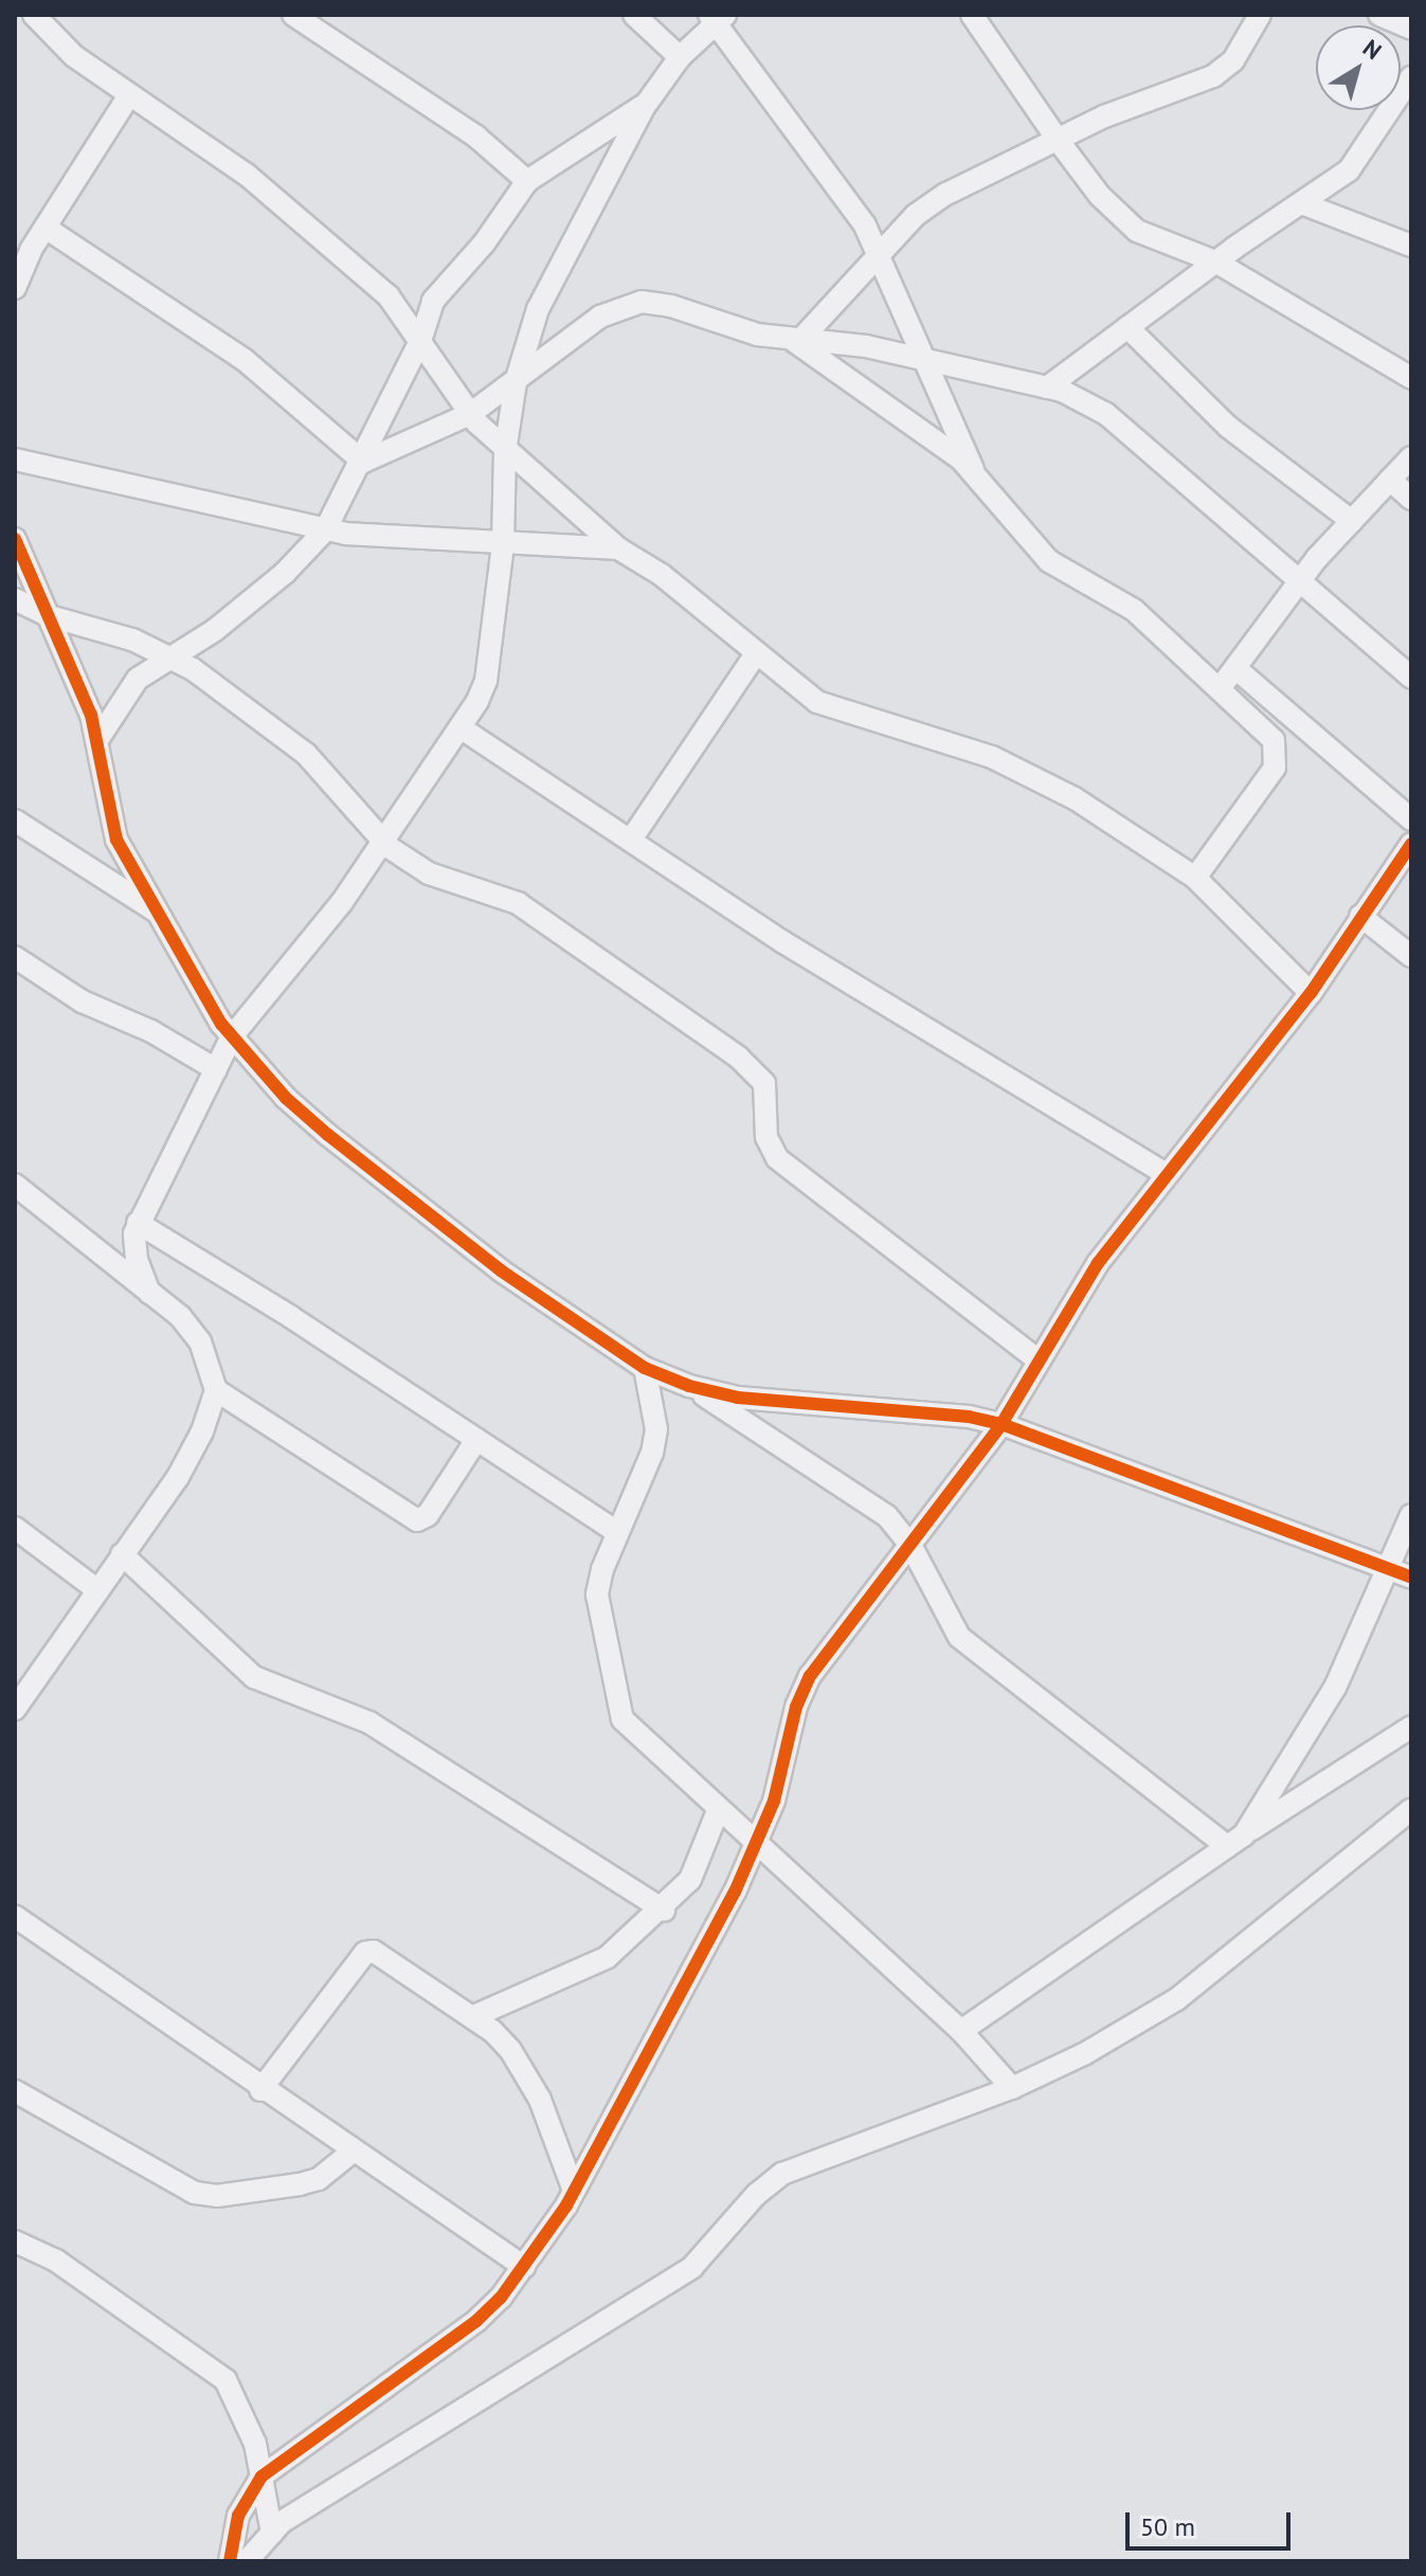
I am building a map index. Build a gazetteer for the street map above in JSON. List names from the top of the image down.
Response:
{
  "scale_bar": "50 m",
  "north": "top right"
}
